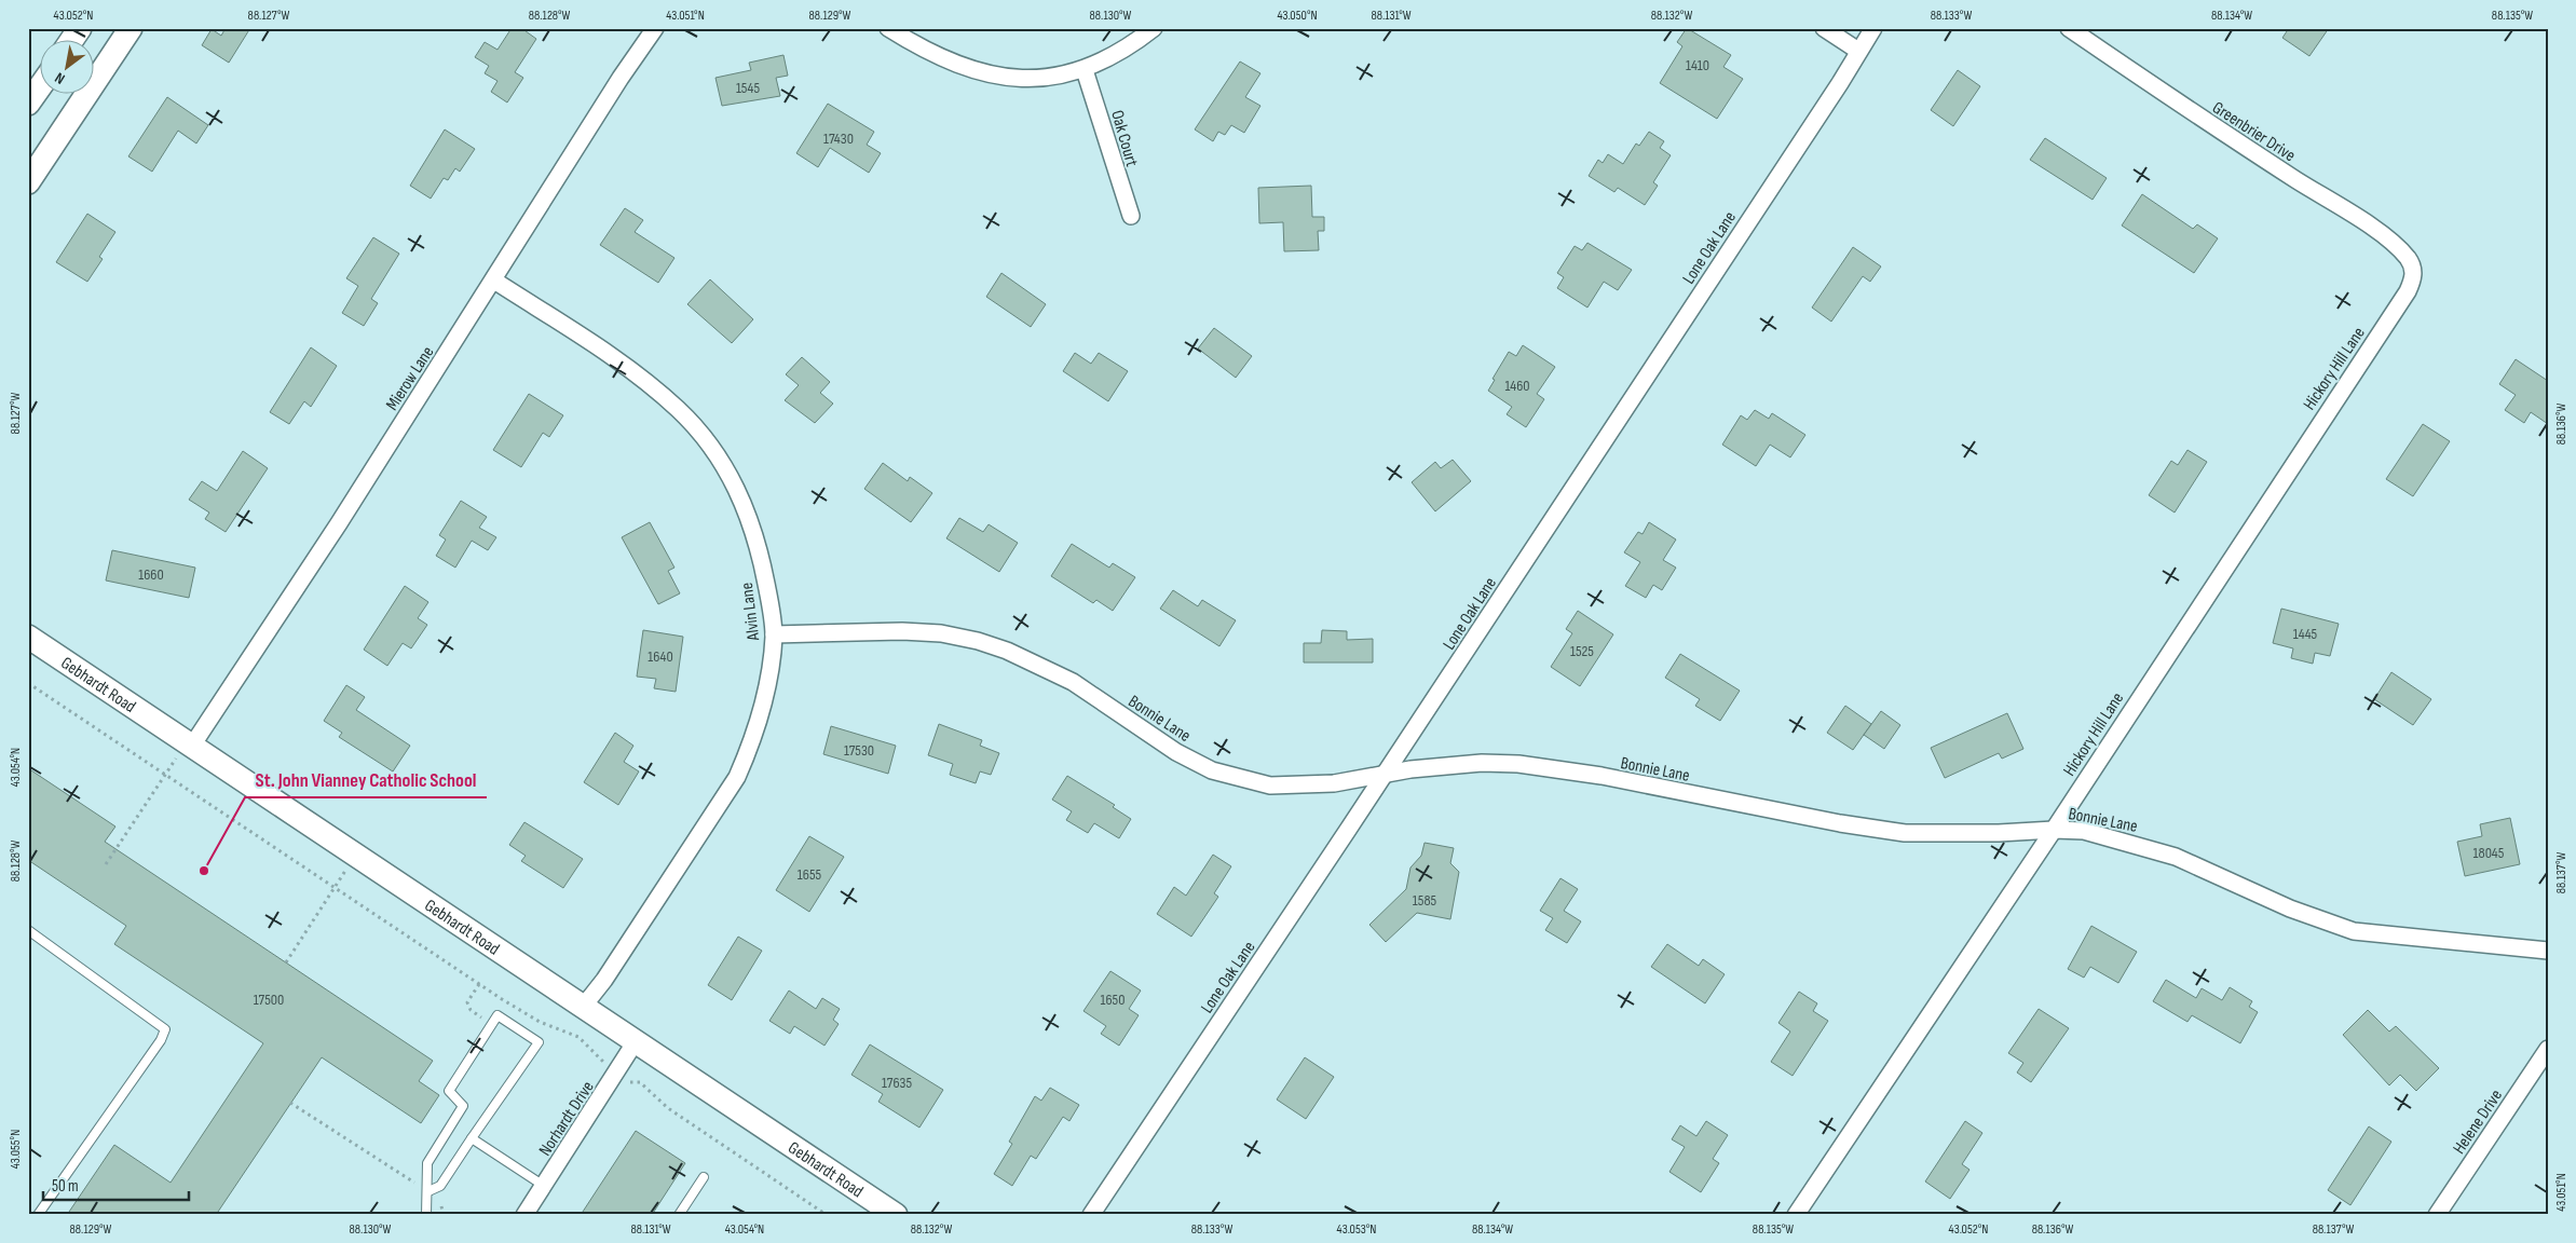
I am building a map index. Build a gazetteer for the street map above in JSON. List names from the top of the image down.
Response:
{
  "streets": {
    "street": [
      "Greenbrier Drive",
      "Oak Court",
      "Lone Oak Lane",
      "Hickory Hill Lane",
      "Mierow Lane",
      "Alvin Lane",
      "Gebhardt Road",
      "Bonnie Lane",
      "Norhardt Drive",
      "Helene Drive"
    ]
  },
  "crossings": [
    ["Greenbrier Drive", "Hickory Hill Lane"],
    ["Lone Oak Lane", "Bonnie Lane"],
    ["Hickory Hill Lane", "Bonnie Lane"],
    ["Mierow Lane", "Alvin Lane"],
    ["Mierow Lane", "Gebhardt Road"],
    ["Alvin Lane", "Gebhardt Road"],
    ["Alvin Lane", "Bonnie Lane"],
    ["Gebhardt Road", "Norhardt Drive"]
  ],
  "places": ["St. John Vianney Catholic School"],
  "house_numbers": [
    "1410",
    "1545",
    "17430",
    "1460",
    "1660",
    "1445",
    "1525",
    "1640",
    "17530",
    "18045",
    "1655",
    "1585",
    "17500",
    "1650",
    "17635"
  ],
  "scale_bar": "50 m",
  "north": "bottom left",
  "coordinates": [
    "43.052°N",
    "88.127°W",
    "88.128°W",
    "43.051°N",
    "88.129°W",
    "88.130°W",
    "43.050°N",
    "88.131°W",
    "88.132°W",
    "88.133°W",
    "88.134°W",
    "88.135°W",
    "88.136°W",
    "43.054°N",
    "88.137°W",
    "43.055°N",
    "43.053°N"
  ]
}
